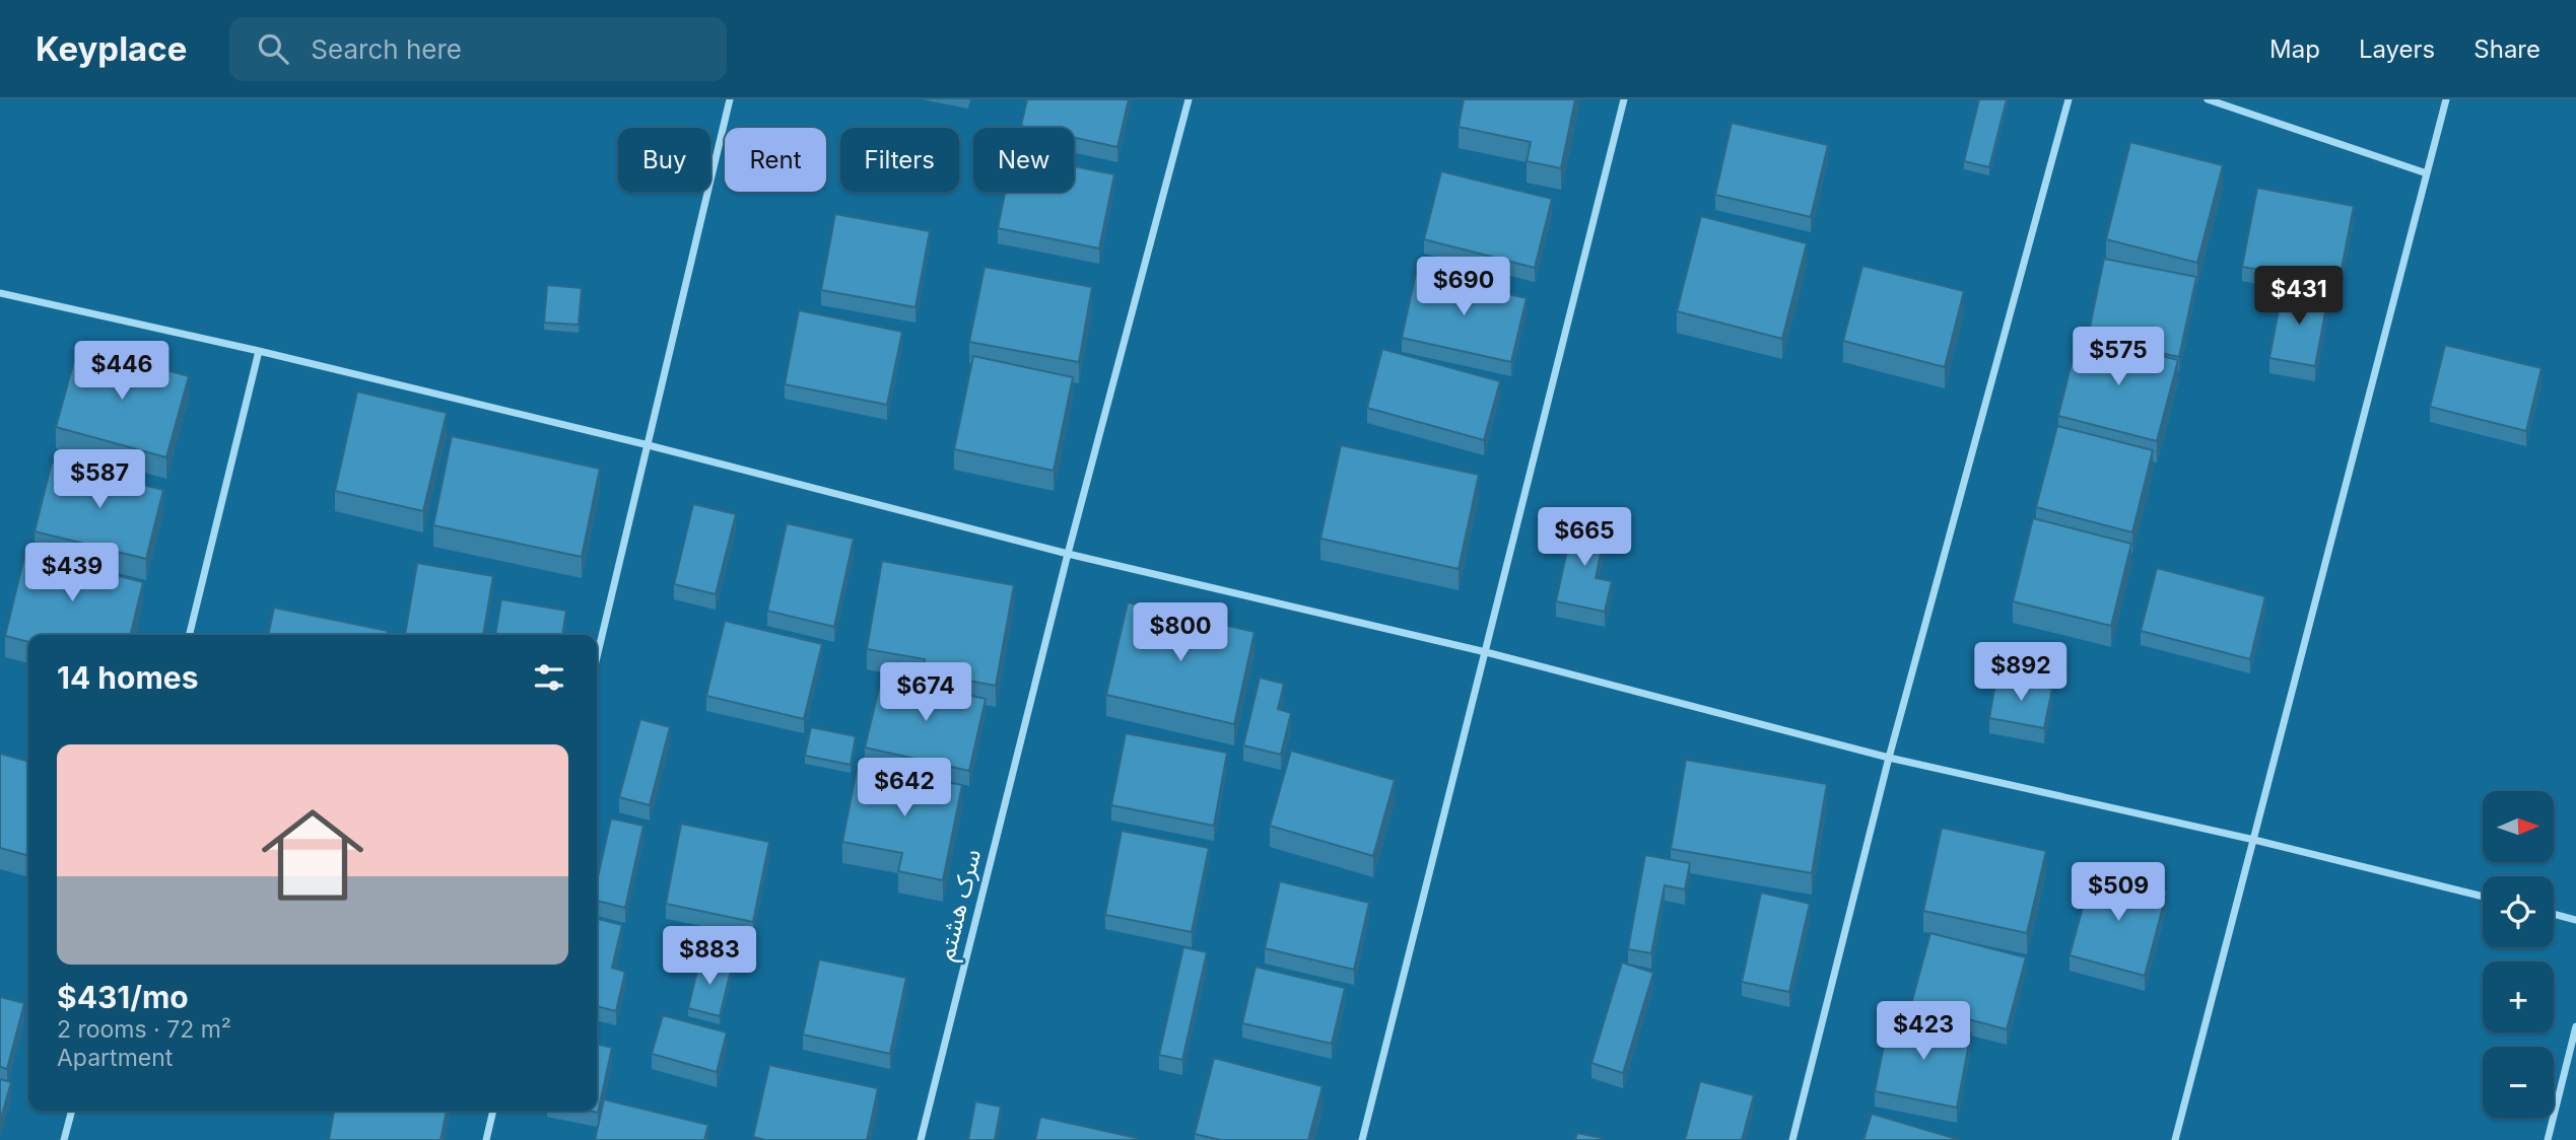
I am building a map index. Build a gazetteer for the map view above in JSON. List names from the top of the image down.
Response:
{
  "streets": {
    "street": ["سرک هشتم"]
  },
  "north": "right",
  "page": {
    "header": "Keyplace",
    "search": "Search here",
    "nav": ["Map", "Layers", "Share"],
    "chip": [
      "Buy",
      "Rent",
      "Filters",
      "New"
    ],
    "price": [
      "$690",
      "$431",
      "$575",
      "$446",
      "$587",
      "$665",
      "$439",
      "$800",
      "$892",
      "$674",
      "$642",
      "$509",
      "$883",
      "$423"
    ],
    "heading": "14 homes",
    "list": [
      {
        "name": "$431/mo",
        "note": "2 rooms · 72 m² · Apartment"
      }
    ],
    "map_buttons": ["+", "−"]
  }
}
